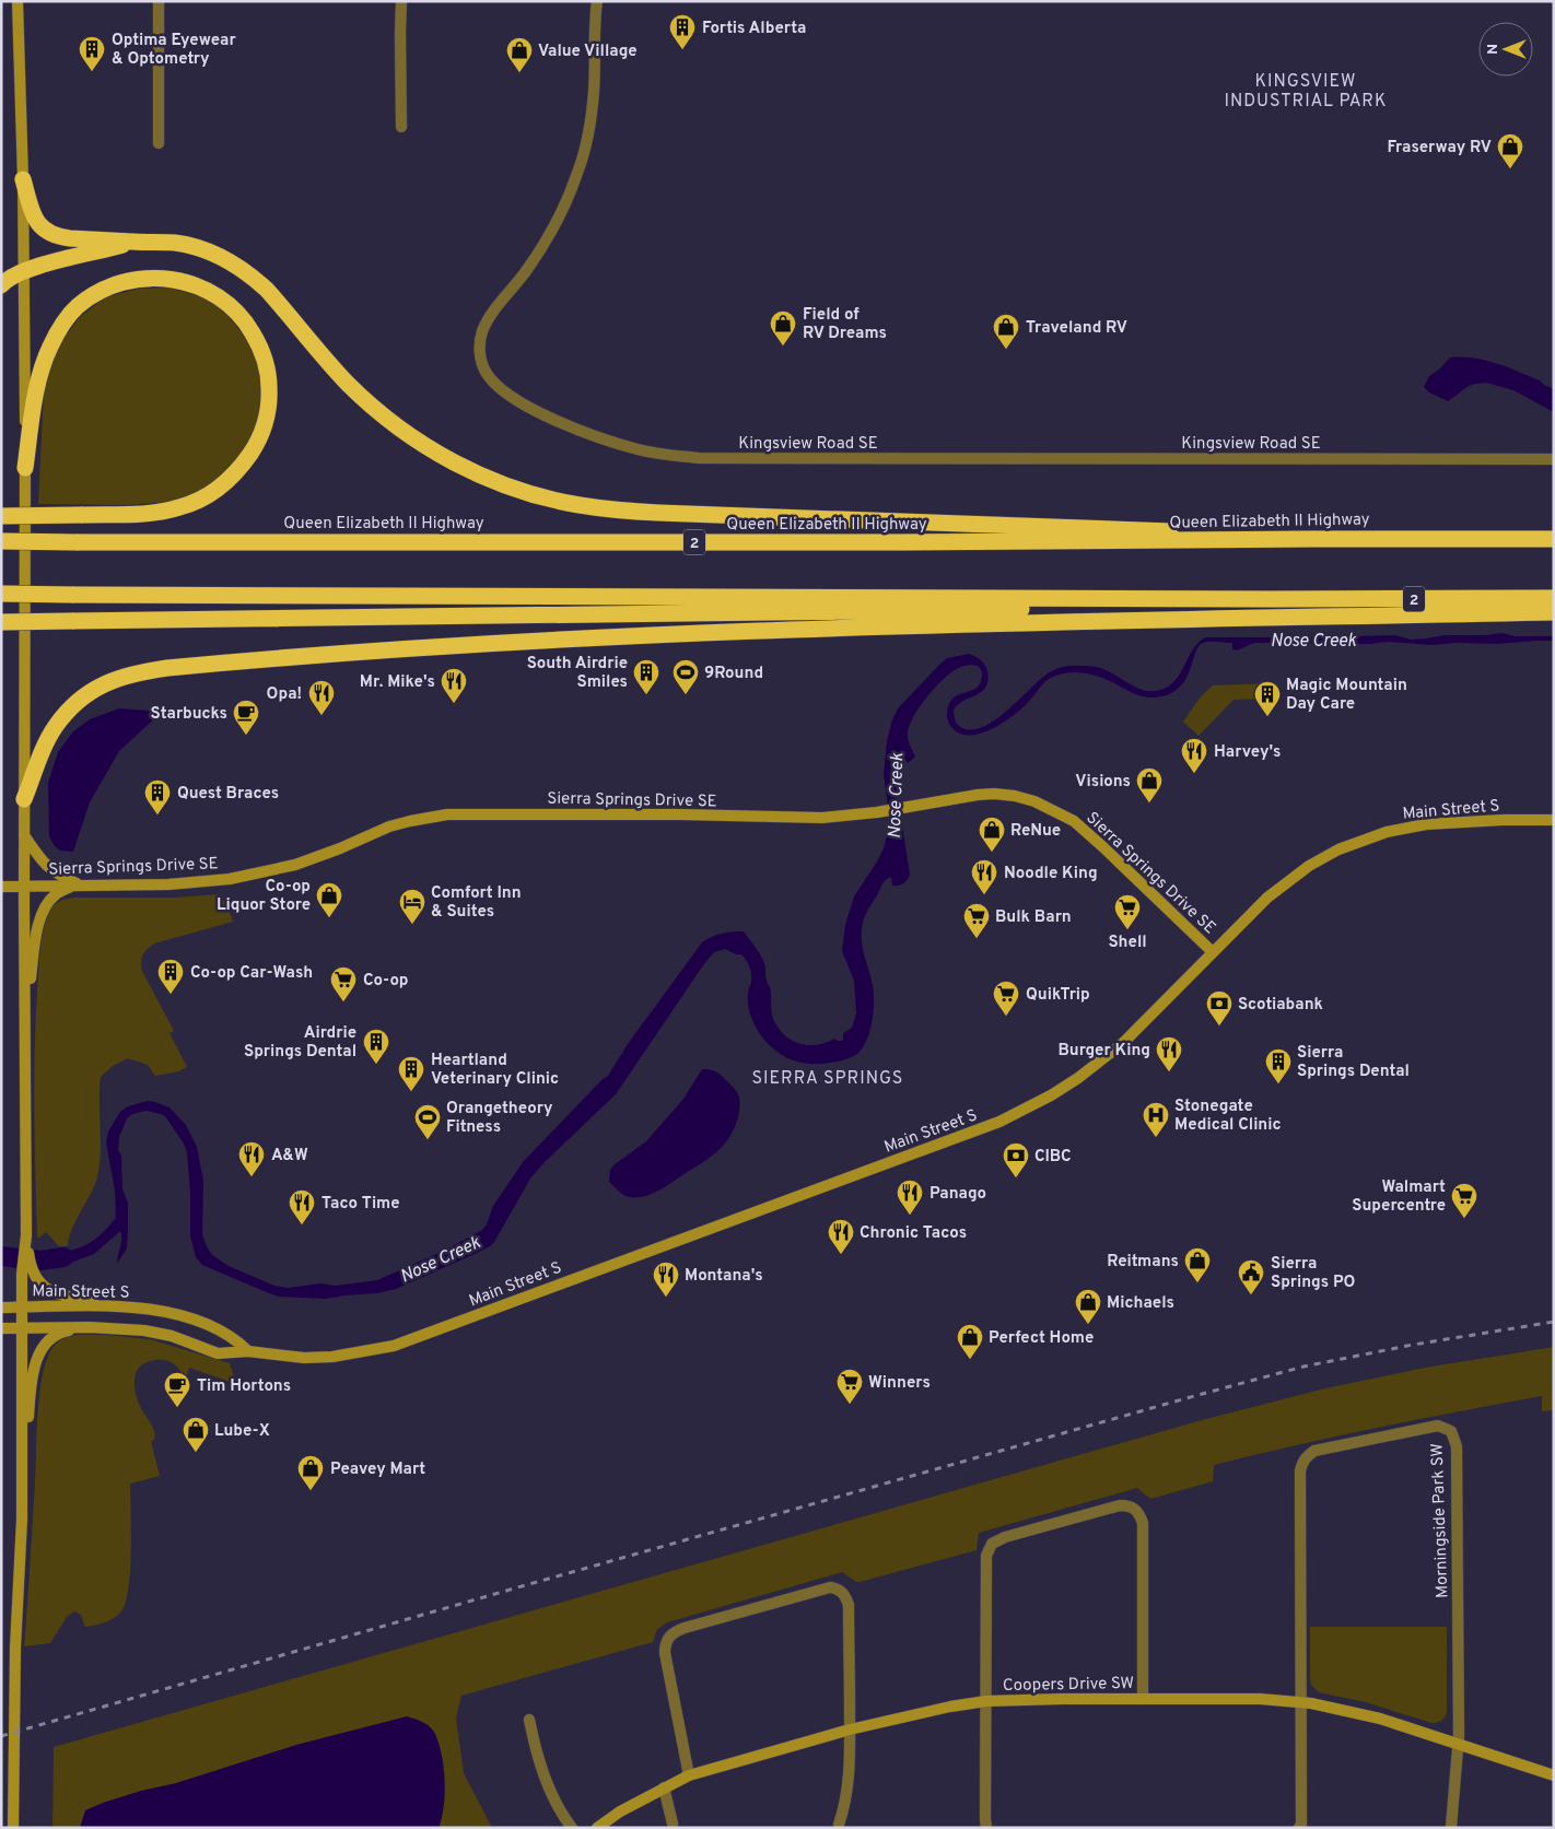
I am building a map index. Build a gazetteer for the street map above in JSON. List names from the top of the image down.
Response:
{
  "streets": {
    "highway": ["Queen Elizabeth II Highway", "2"],
    "main road": ["Sierra Springs Drive SE", "Main Street S", "Coopers Drive SW"],
    "street": ["Kingsview Road SE", "Morningside Park SW"]
  },
  "crossings": [
    ["Sierra Springs Drive SE", "Main Street S"],
    ["Morningside Park SW", "Coopers Drive SW"]
  ],
  "districts": ["KINGSVIEW INDUSTRIAL PARK", "SIERRA SPRINGS"],
  "water": ["Nose Creek"],
  "places": {
    "building": [
      "Fortis Alberta",
      "Optima Eyewear & Optometry",
      "South Airdrie Smiles",
      "Magic Mountain Day Care",
      "Quest Braces",
      "Co-op Car-Wash",
      "Airdrie Springs Dental",
      "Sierra Springs Dental",
      "Heartland Veterinary Clinic"
    ],
    "shop": [
      "Value Village",
      "Fraserway RV",
      "Field of RV Dreams",
      "Traveland RV",
      "Visions",
      "ReNue",
      "Co-op Liquor Store",
      "Reitmans",
      "Michaels",
      "Perfect Home",
      "Lube-X",
      "Peavey Mart"
    ],
    "sports": ["9Round", "Orangetheory Fitness"],
    "restaurant": [
      "Mr. Mike's",
      "Opa!",
      "Harvey's",
      "Noodle King",
      "Burger King",
      "A&W",
      "Panago",
      "Taco Time",
      "Chronic Tacos",
      "Montana's"
    ],
    "cafe": ["Starbucks", "Tim Hortons"],
    "hotel": ["Comfort Inn & Suites"],
    "supermarket": [
      "Shell",
      "Bulk Barn",
      "Co-op",
      "QuikTrip",
      "Walmart Supercentre",
      "Winners"
    ],
    "bank": ["Scotiabank", "CIBC"],
    "hospital": ["Stonegate Medical Clinic"],
    "public building": ["Sierra Springs PO"]
  },
  "north": "left"
}
